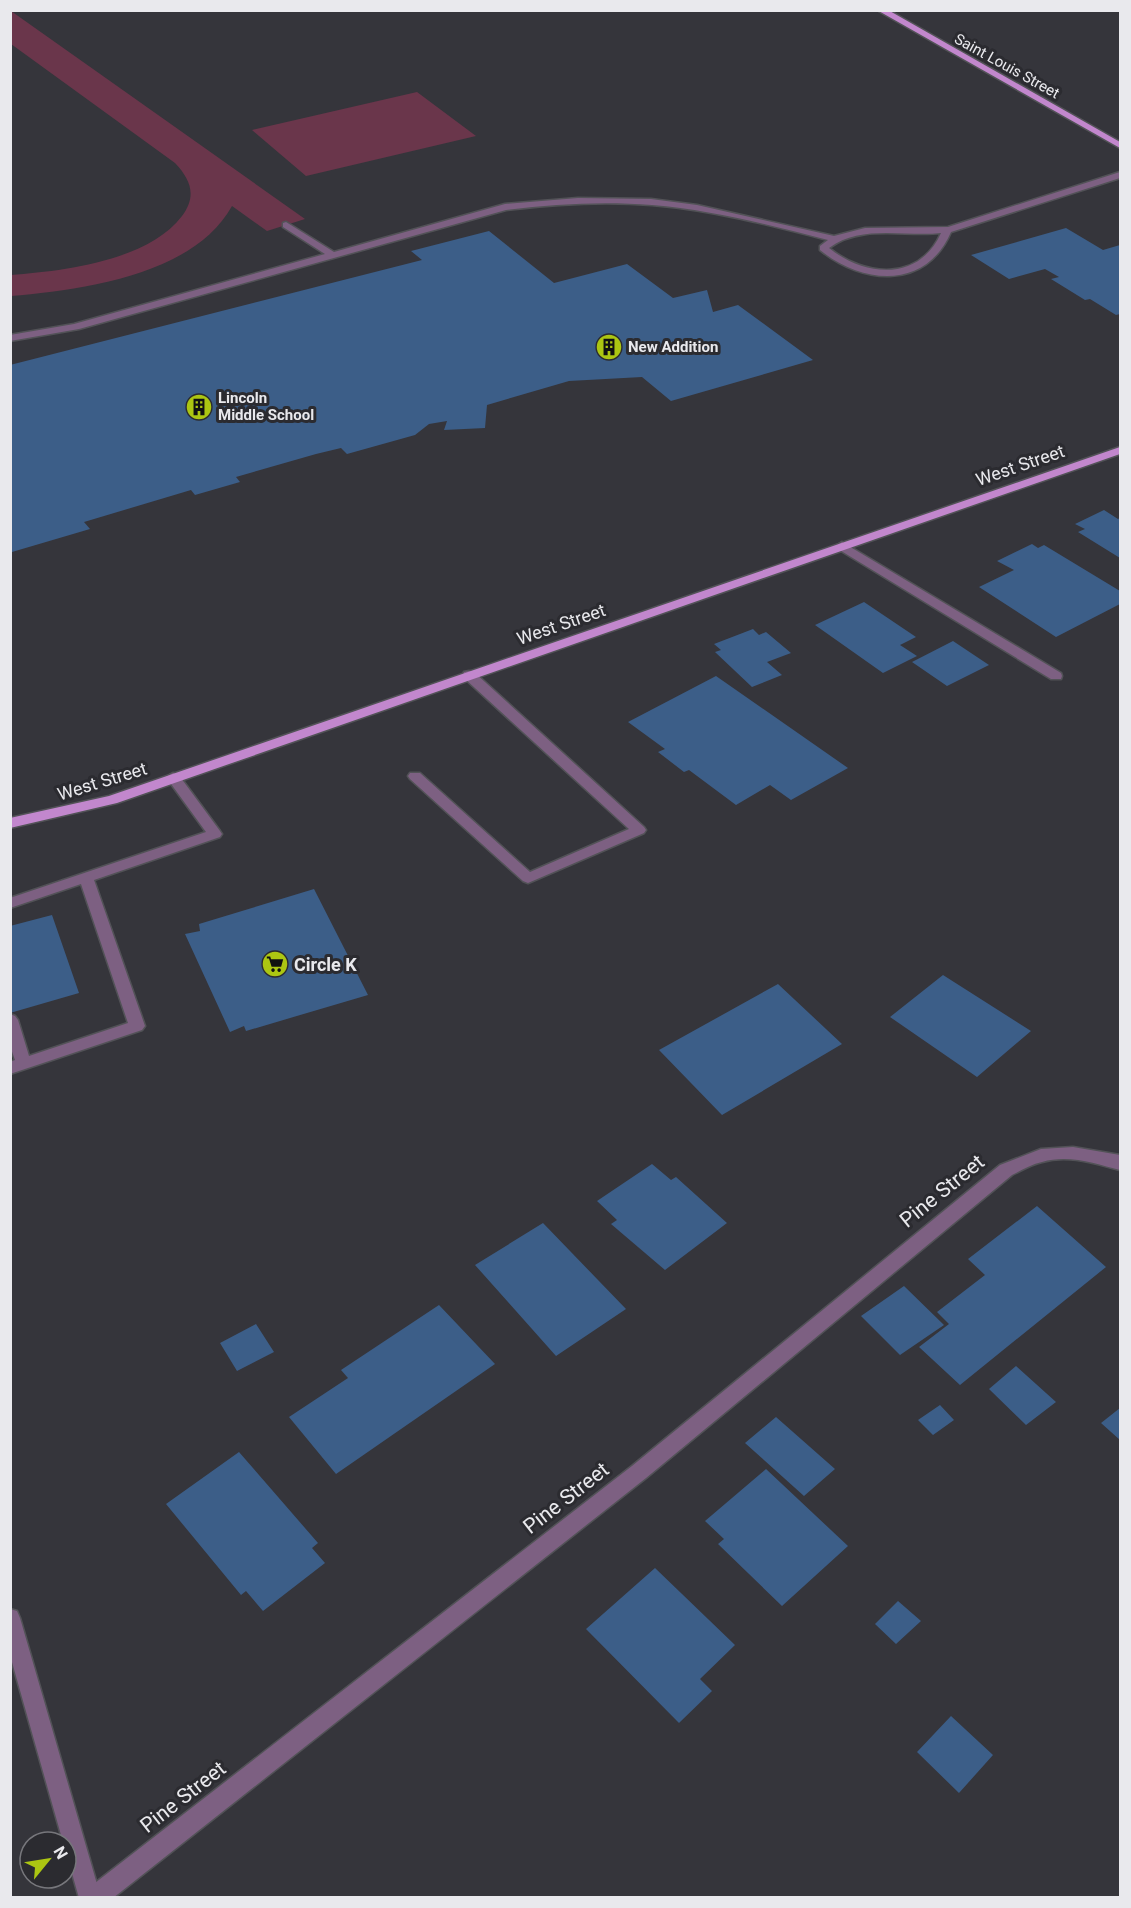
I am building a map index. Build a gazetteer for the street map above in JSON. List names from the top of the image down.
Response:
{
  "streets": {
    "main road": ["Saint Louis Street", "West Street"],
    "street": ["Pine Street"]
  },
  "places": {
    "building": ["New Addition", "Lincoln Middle School"],
    "supermarket": ["Circle K"]
  },
  "north": "top right"
}
